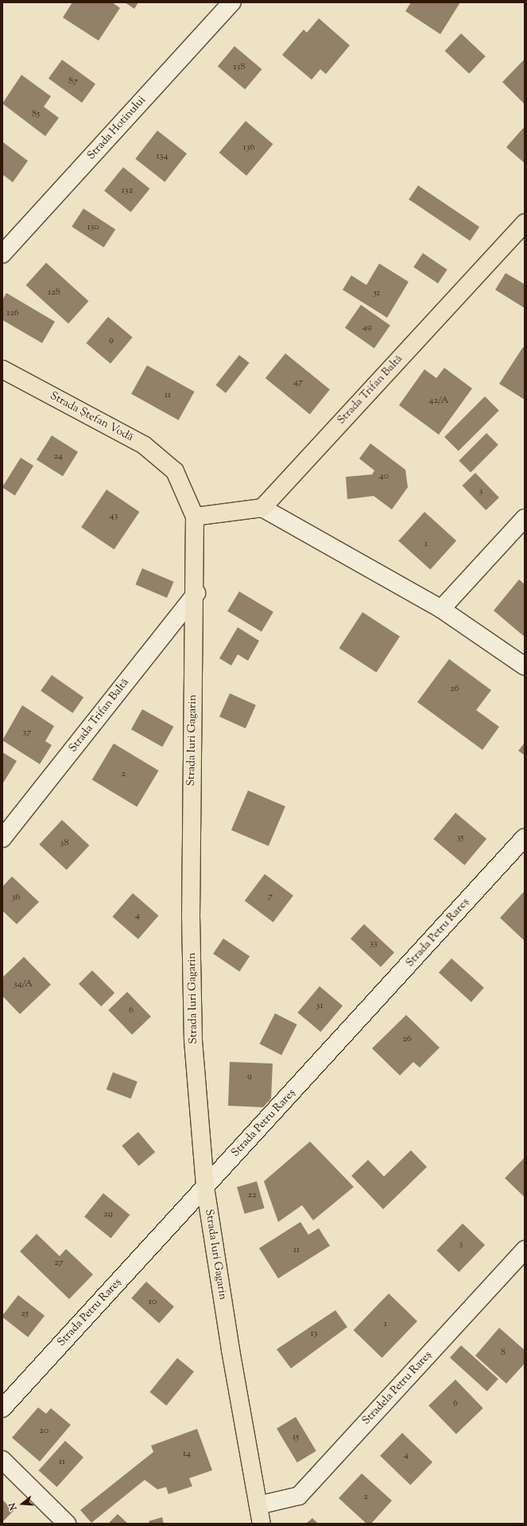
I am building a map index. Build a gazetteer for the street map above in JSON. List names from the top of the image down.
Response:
{
  "streets": {
    "main road": ["Strada Trifan Baltă", "Strada Ștefan Vodă", "Strada Iuri Gagarin"],
    "street": ["Strada Hotinului", "Strada Petru Rareș", "Stradela Petru Rareș"]
  },
  "crossings": [
    ["Strada Trifan Baltă", "Strada Iuri Gagarin"],
    ["Strada Ștefan Vodă", "Strada Iuri Gagarin"],
    ["Strada Iuri Gagarin", "Strada Petru Rareș"],
    ["Strada Iuri Gagarin", "Stradela Petru Rareș"]
  ],
  "house_numbers": [
    "138",
    "87",
    "85",
    "136",
    "134",
    "132",
    "130",
    "128",
    "51",
    "126",
    "49",
    "9",
    "47",
    "11",
    "42/A",
    "24",
    "40",
    "3",
    "43",
    "1",
    "26",
    "37",
    "2",
    "35",
    "38",
    "7",
    "36",
    "4",
    "33",
    "34/A",
    "31",
    "6",
    "26",
    "9",
    "22",
    "29",
    "3",
    "11",
    "27",
    "10",
    "25",
    "1",
    "13",
    "8",
    "6",
    "20",
    "15",
    "14",
    "4",
    "11",
    "2"
  ],
  "north": "left"
}
